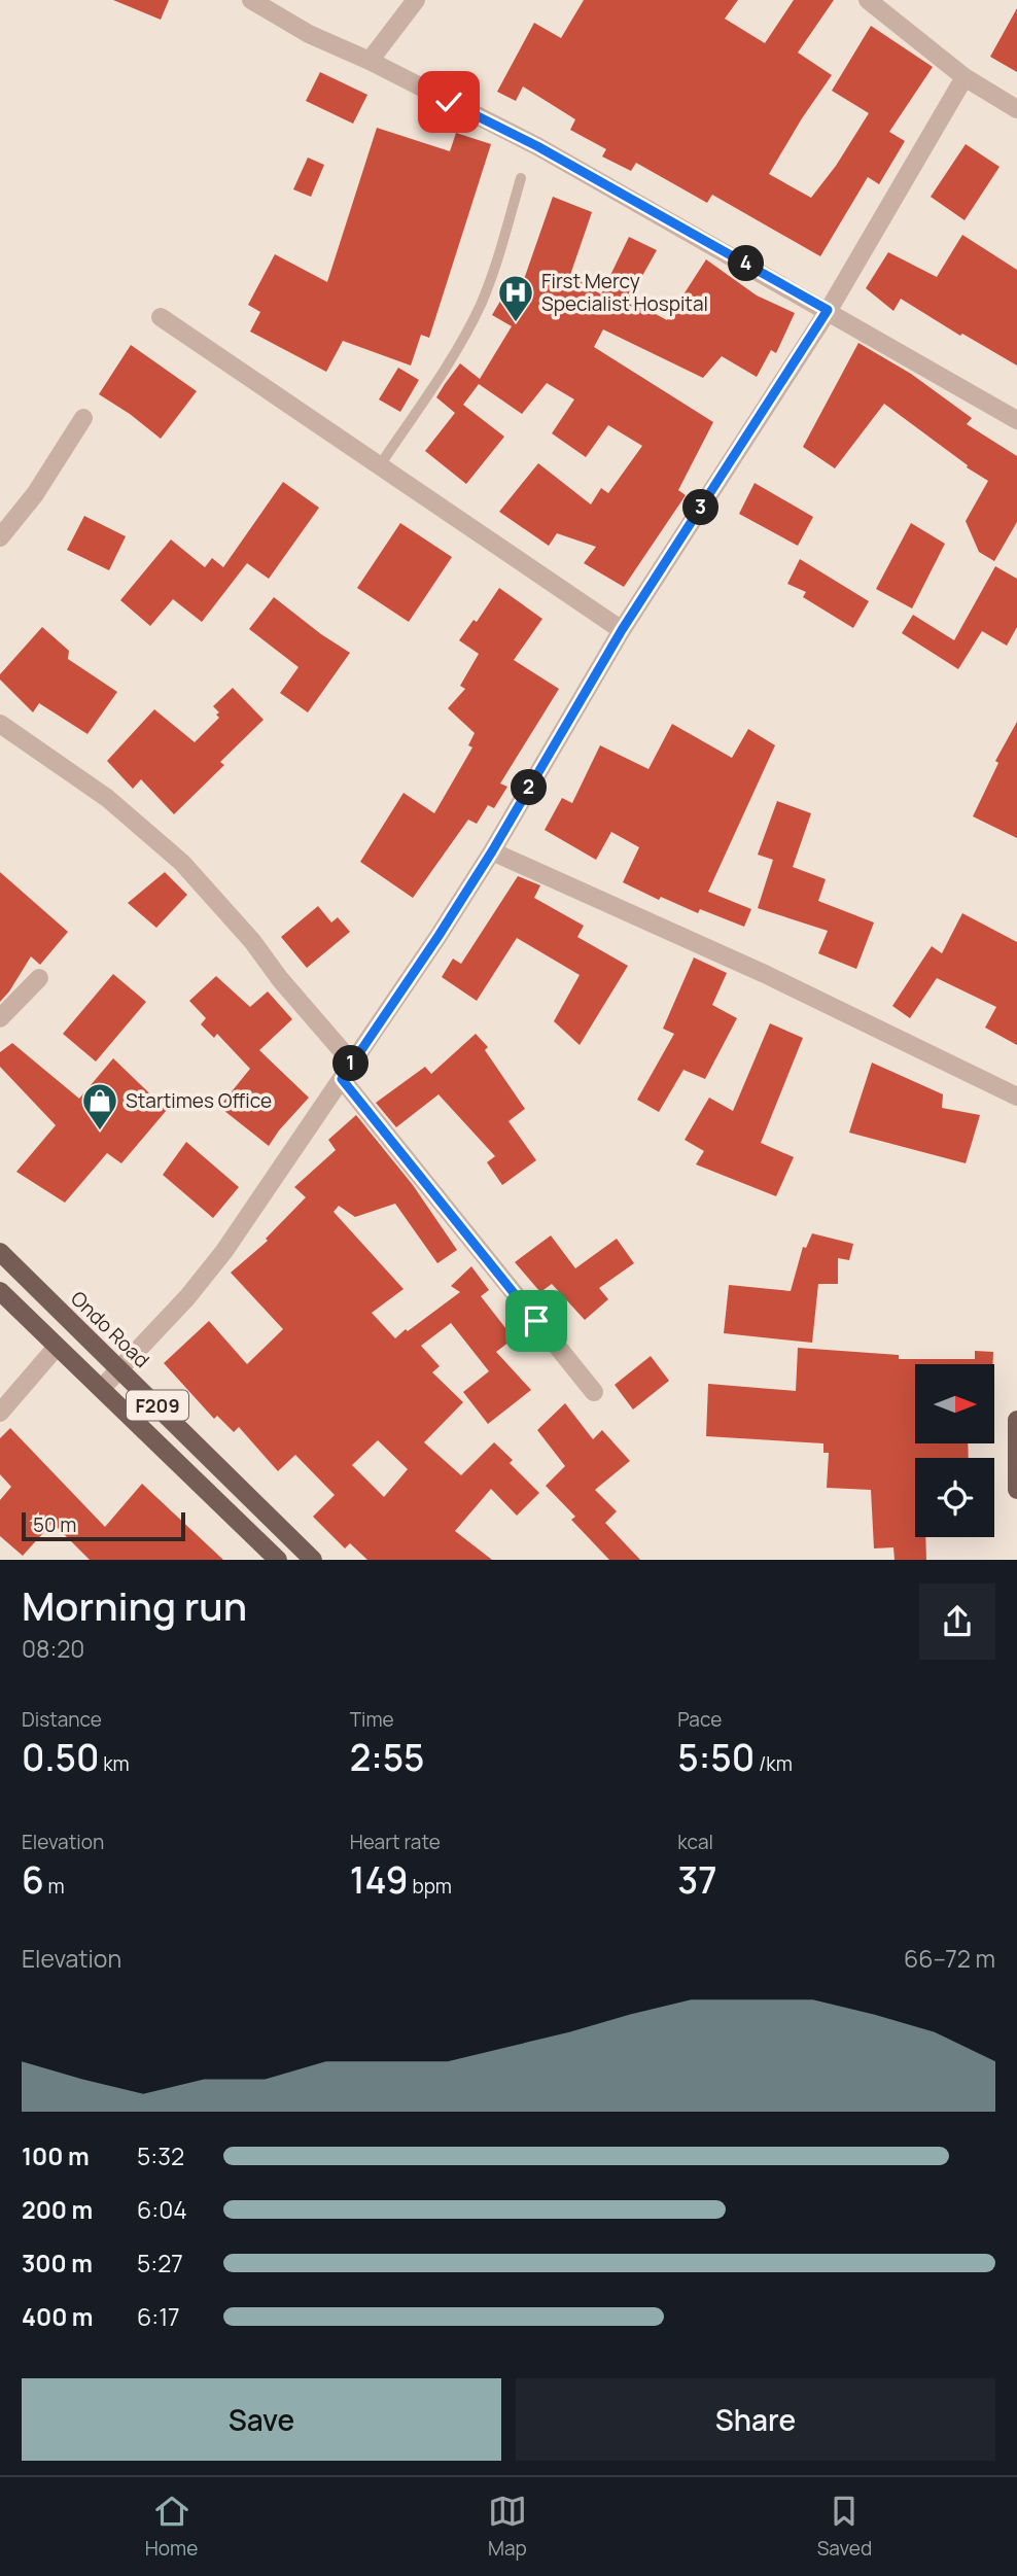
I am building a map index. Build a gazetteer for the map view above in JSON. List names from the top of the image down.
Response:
{
  "streets": {
    "main road": ["Ondo Road", "F209"]
  },
  "places": {
    "hospital": ["First Mercy Specialist Hospital"],
    "shop": ["Startimes Office"]
  },
  "scale_bar": "50 m",
  "north": "right",
  "page": {
    "pins": [
      "4",
      "3",
      "2",
      "1"
    ],
    "scale": "50 m",
    "heading": ["Morning run", "08:20"],
    "stats": [
      ["Distance", "0.50 km"],
      ["Time", "2:55"],
      ["Pace", "5:50 /km"],
      ["Elevation", "6 m"],
      ["Heart rate", "149 bpm"],
      ["kcal", "37"]
    ],
    "chart": ["Elevation", "66–72 m"],
    "list": [
      {
        "name": "100 m",
        "note": "5:32"
      },
      {
        "name": "200 m",
        "note": "6:04"
      },
      {
        "name": "300 m",
        "note": "5:27"
      },
      {
        "name": "400 m",
        "note": "6:17"
      }
    ],
    "buttons": ["Save", "Share"],
    "tabs": ["Home", "Map", "Saved"]
  }
}
